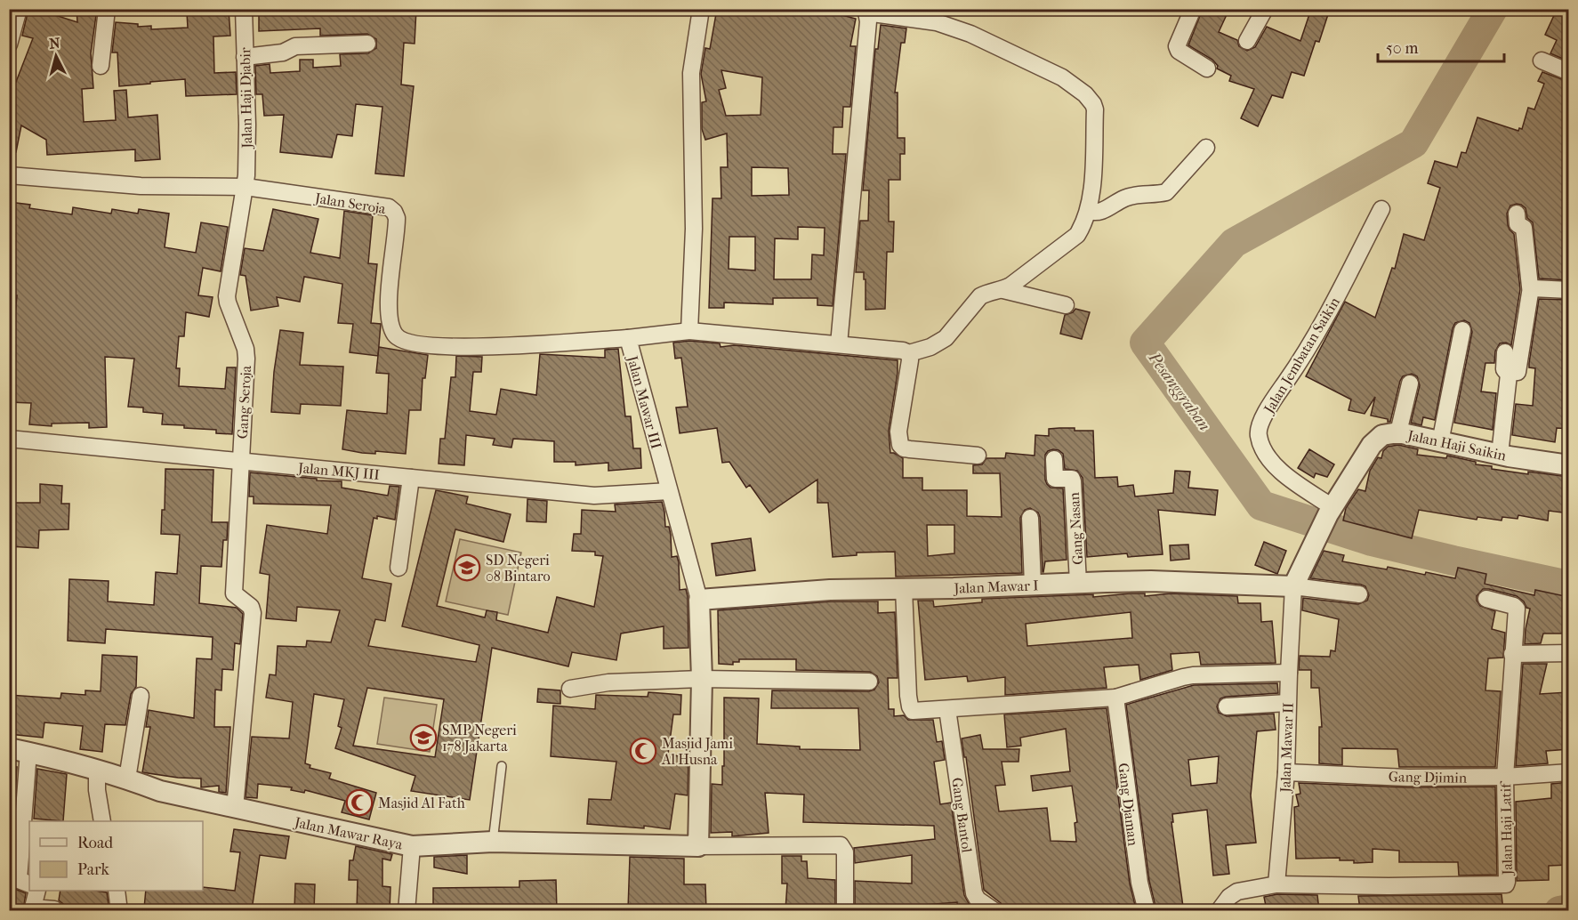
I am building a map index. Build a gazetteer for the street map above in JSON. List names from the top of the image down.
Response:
{
  "streets": {
    "street": [
      "Jalan Haji Djabir",
      "Jalan Seroja",
      "Jalan Jembatan Saikin",
      "Gang Seroja",
      "Jalan Mawar III",
      "Jalan Haji Saikin",
      "Jalan MKJ III",
      "Gang Nasan",
      "Jalan Mawar I",
      "Jalan Mawar II",
      "Gang Djimin",
      "Gang Djaman",
      "Gang Bantol",
      "Jalan Haji Latif",
      "Jalan Mawar Raya"
    ]
  },
  "crossings": [
    ["Jalan Haji Djabir", "Jalan Seroja"],
    ["Jalan Haji Djabir", "Gang Seroja"],
    ["Jalan Seroja", "Gang Seroja"],
    ["Jalan Seroja", "Jalan Mawar III"],
    ["Jalan Jembatan Saikin", "Jalan Haji Saikin"],
    ["Gang Seroja", "Jalan MKJ III"],
    ["Gang Seroja", "Jalan Mawar Raya"],
    ["Jalan Mawar III", "Jalan MKJ III"],
    ["Jalan Mawar III", "Jalan Mawar I"],
    ["Jalan Mawar III", "Jalan Mawar Raya"],
    ["Jalan Haji Saikin", "Jalan Mawar II"],
    ["Gang Nasan", "Jalan Mawar I"],
    ["Jalan Mawar I", "Jalan Mawar II"],
    ["Jalan Mawar II", "Gang Djimin"],
    ["Jalan Mawar II", "Jalan Haji Latif"],
    ["Gang Djimin", "Jalan Haji Latif"]
  ],
  "water": ["Pesanggrahan"],
  "places": {
    "school or university": ["SD Negeri 08 Bintaro", "SMP Negeri 178 Jakarta"],
    "mosque": ["Masjid Jami Al Husna", "Masjid Al Fath"]
  },
  "legend": ["Road", "Park"],
  "scale_bar": "50 m",
  "north": "top"
}
